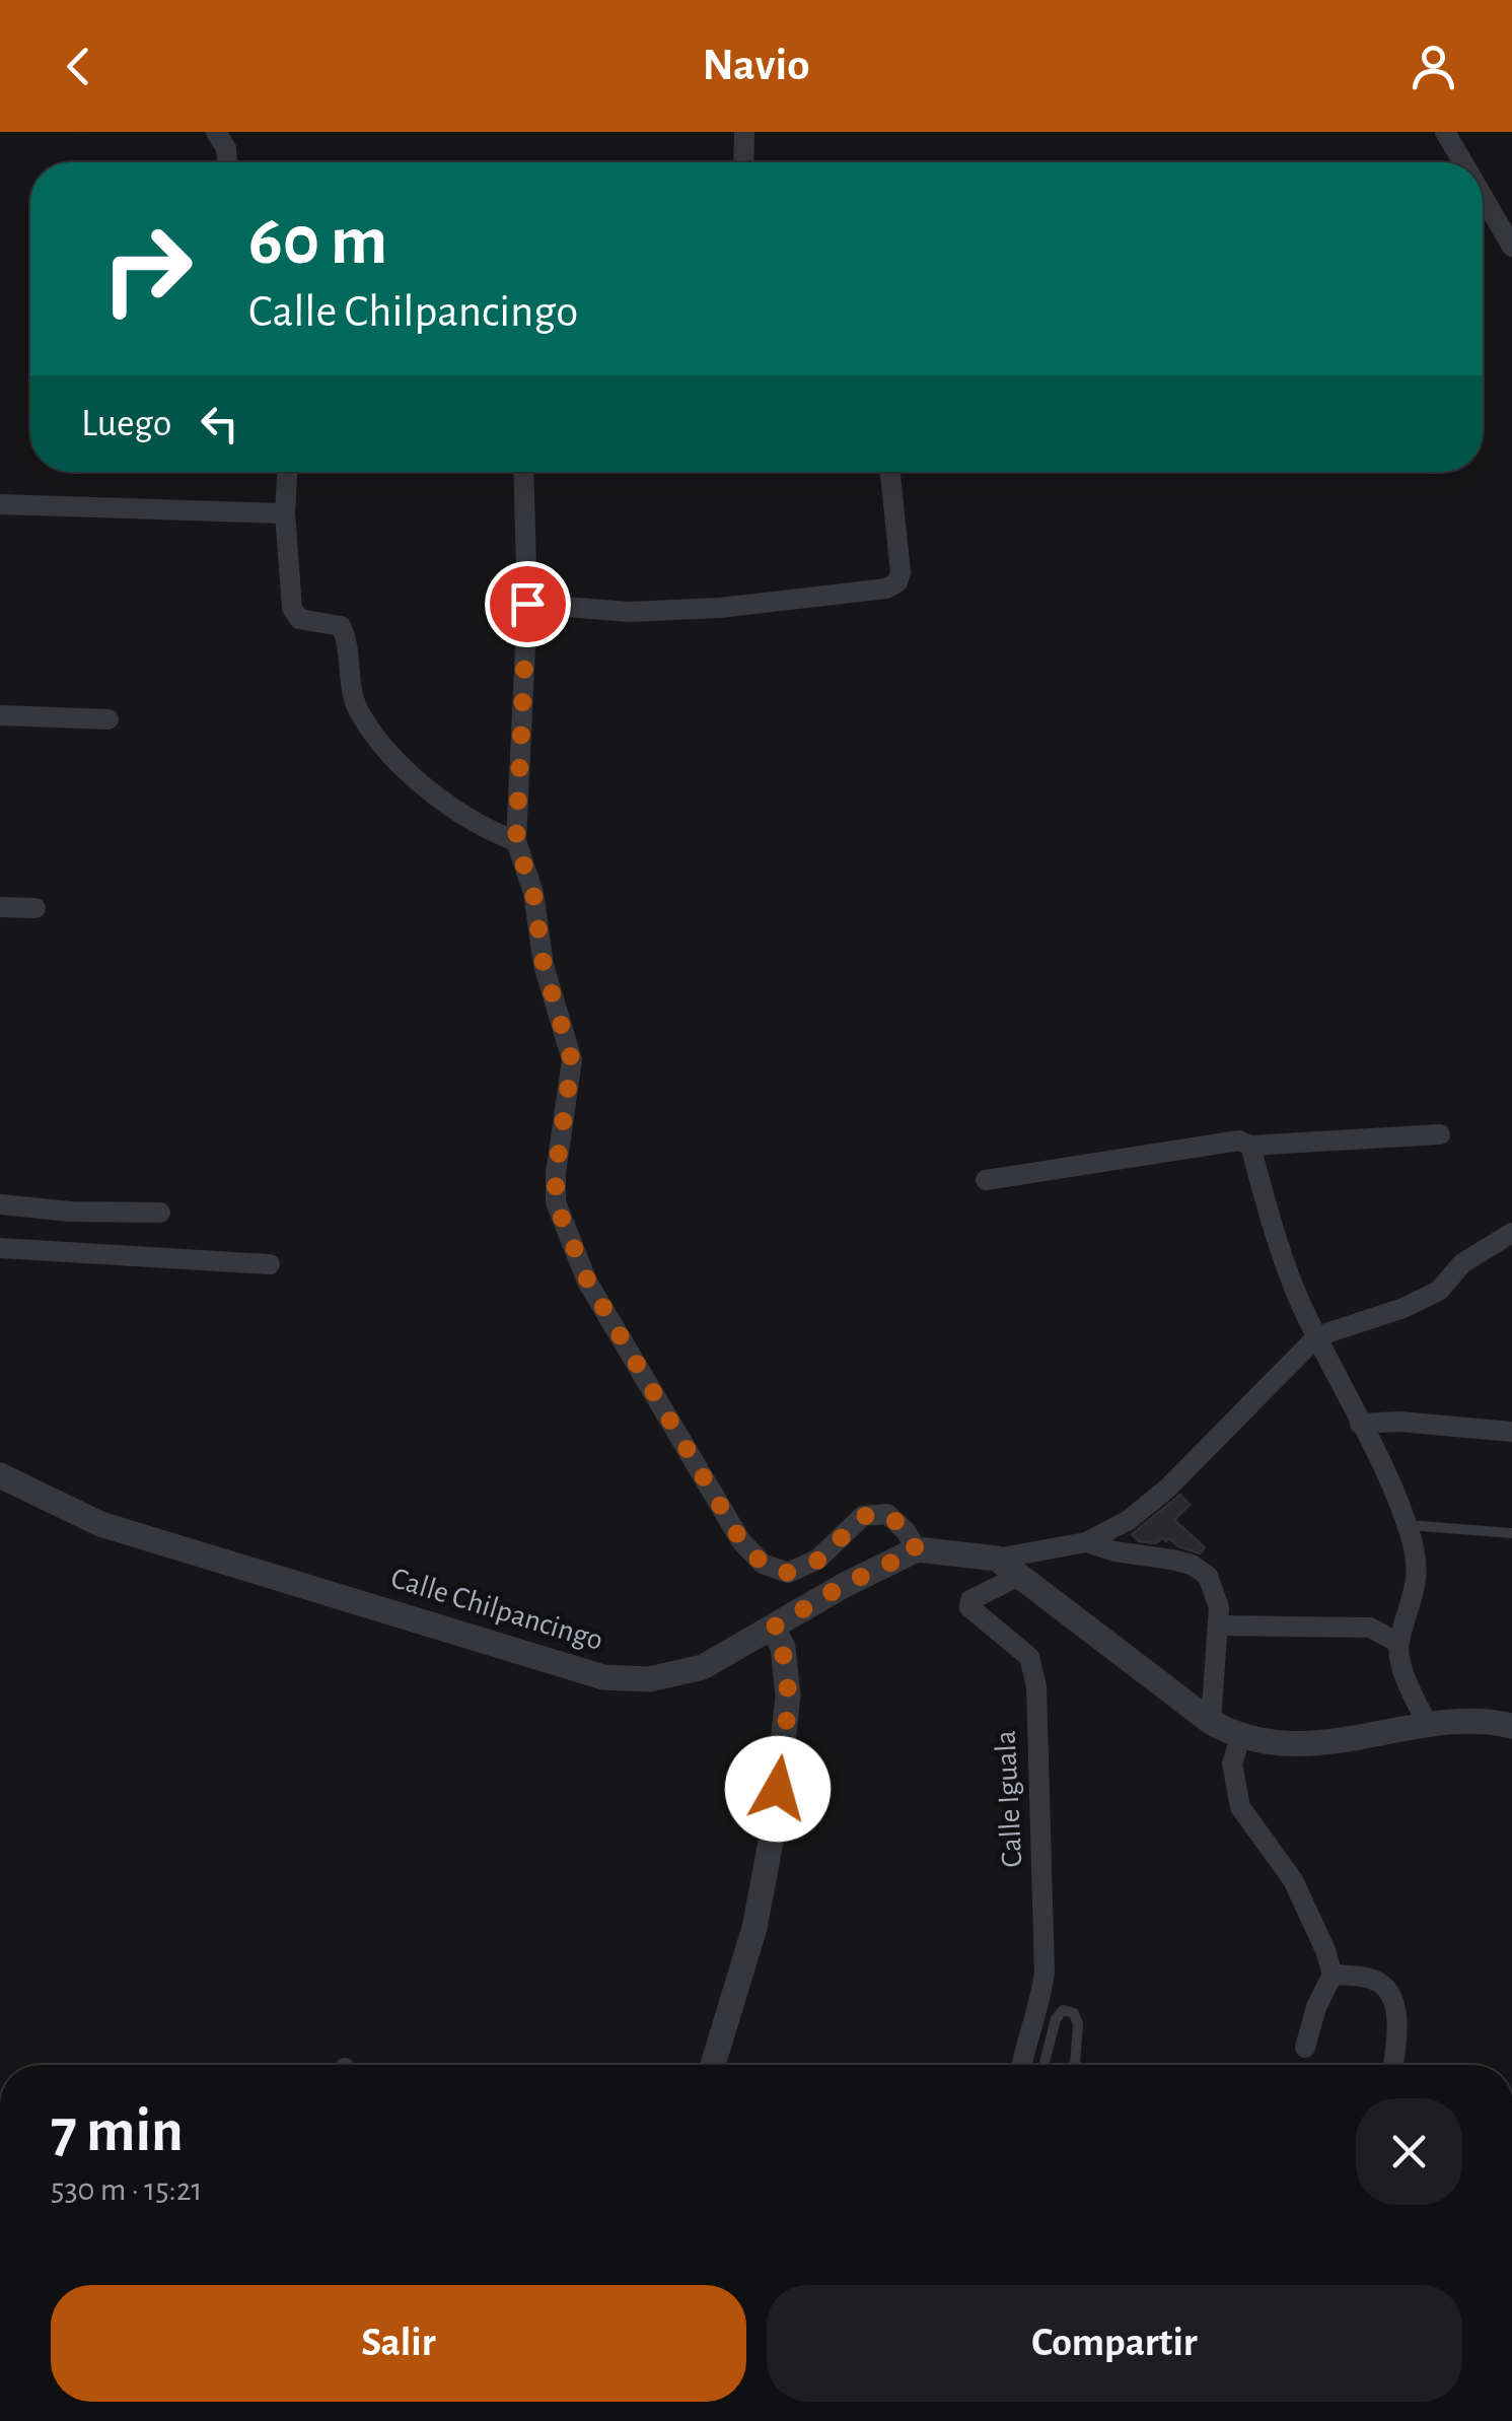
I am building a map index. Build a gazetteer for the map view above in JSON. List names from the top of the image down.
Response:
{
  "streets": {
    "street": ["Calle Chilpancingo", "Calle Iguala"]
  },
  "page": {
    "header": "Navio",
    "turn": ["60 m", "Calle Chilpancingo"],
    "then": "Luego",
    "heading": ["7 min", "530 m · 15:21"],
    "buttons": ["Salir", "Compartir"]
  }
}
